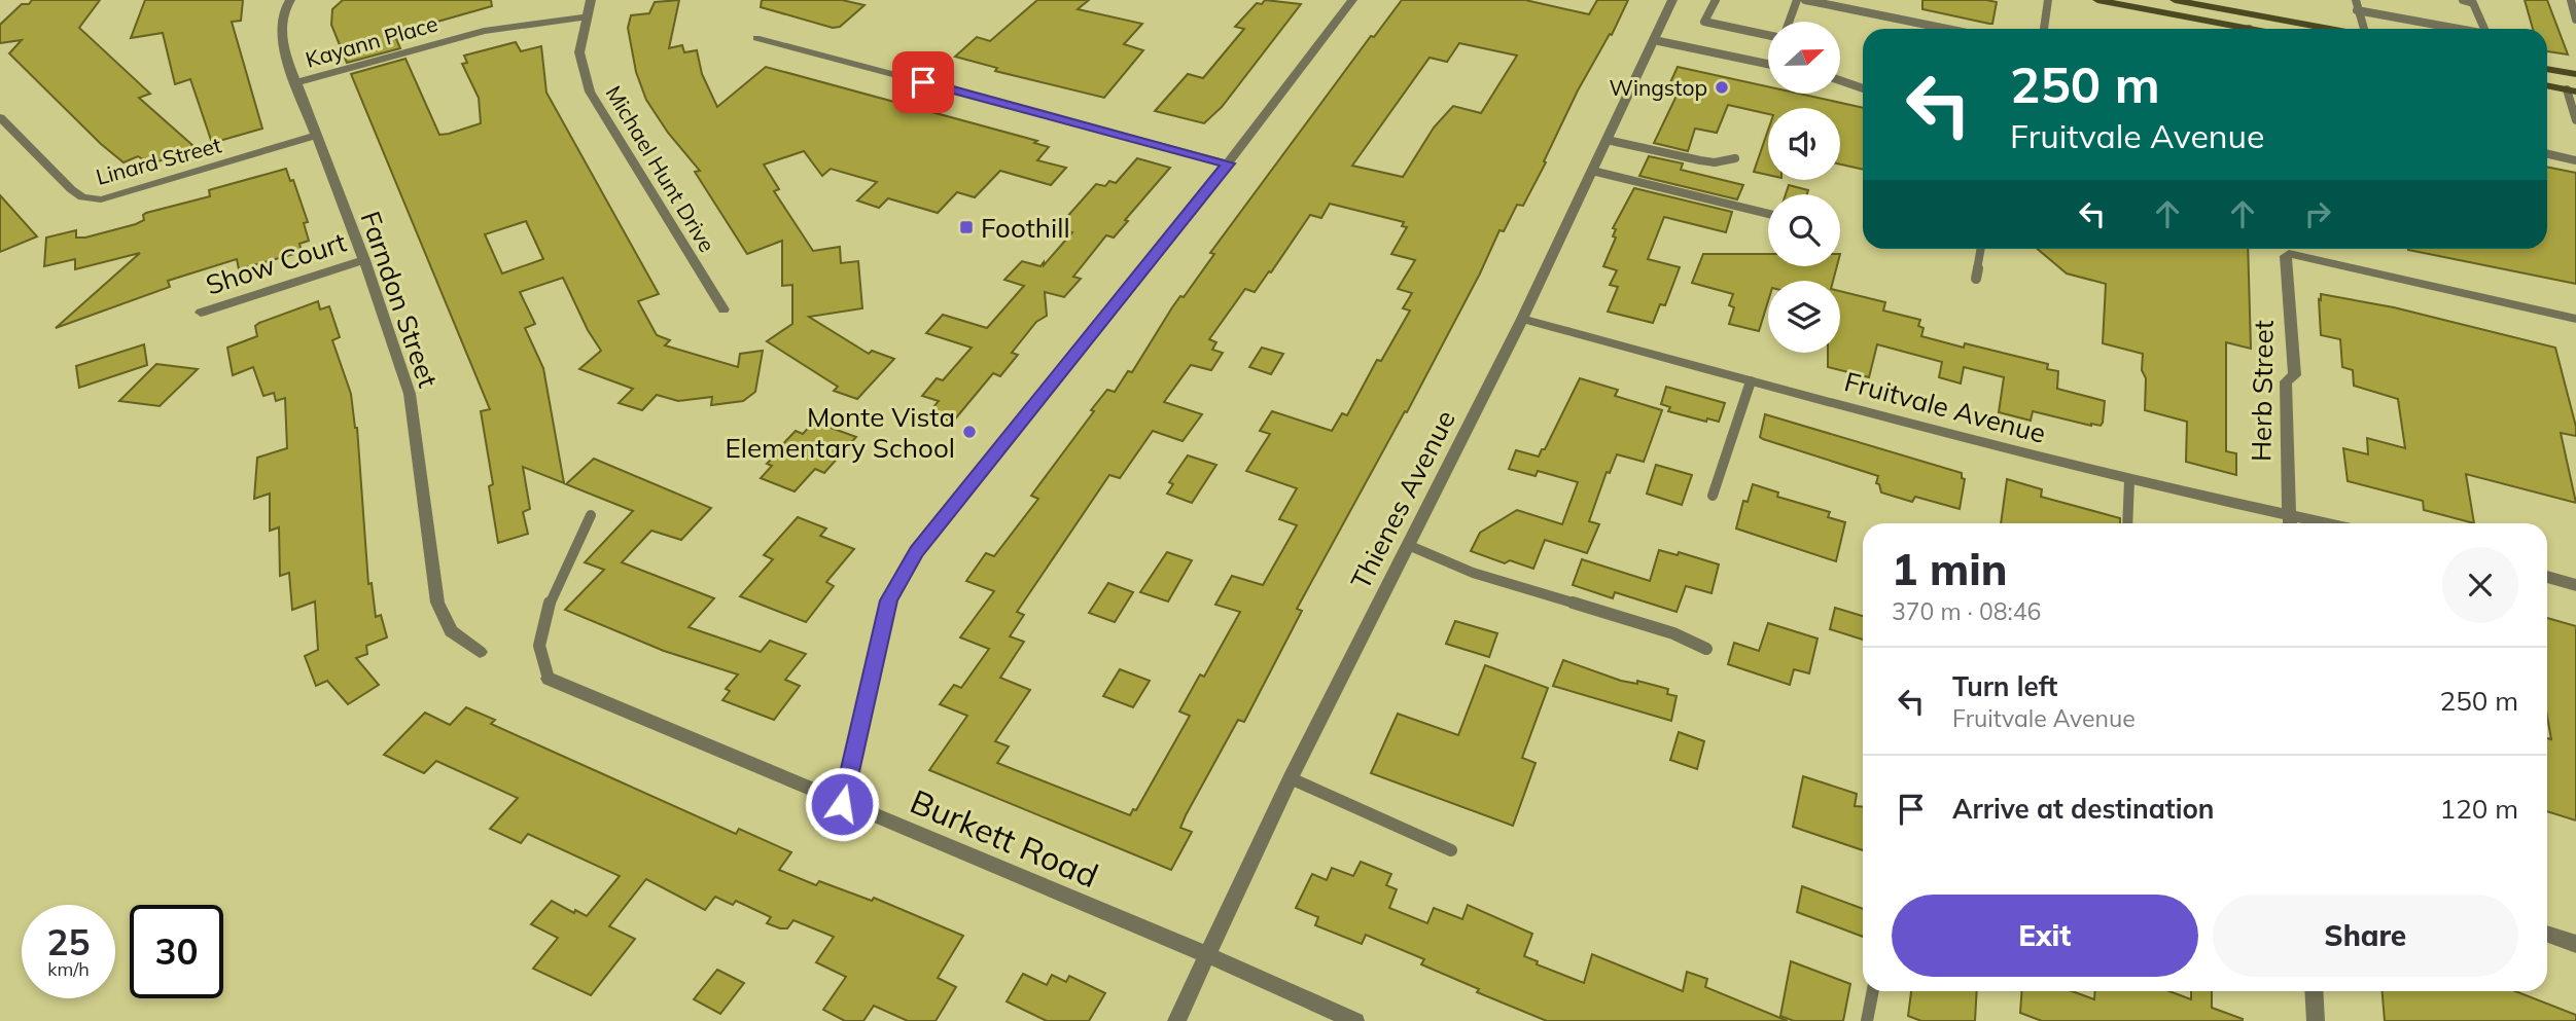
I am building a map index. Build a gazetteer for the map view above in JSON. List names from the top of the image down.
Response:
{
  "streets": {
    "street": [
      "Kayann Place",
      "Linard Street",
      "Michael Hunt Drive",
      "Show Court",
      "Farndon Street",
      "Herb Street",
      "Fruitvale Avenue",
      "Thienes Avenue",
      "Burkett Road"
    ]
  },
  "crossings": [
    ["Kayann Place", "Michael Hunt Drive"],
    ["Kayann Place", "Farndon Street"],
    ["Linard Street", "Farndon Street"],
    ["Show Court", "Farndon Street"],
    ["Herb Street", "Fruitvale Avenue"],
    ["Fruitvale Avenue", "Thienes Avenue"],
    ["Thienes Avenue", "Burkett Road"]
  ],
  "places": {
    "other": ["Wingstop", "Monte Vista Elementary School"],
    "transit": ["Foothill"]
  },
  "north": "right",
  "page": {
    "turn": ["250 m", "Fruitvale Avenue"],
    "heading": ["1 min", "370 m · 08:46"],
    "list": [
      {
        "name": "Turn left",
        "note": "Fruitvale Avenue",
        "value": "250 m"
      },
      {
        "name": "Arrive at destination",
        "value": "120 m"
      }
    ],
    "buttons": ["Exit", "Share"],
    "speed": "25 km/h",
    "limit": "30"
  }
}
